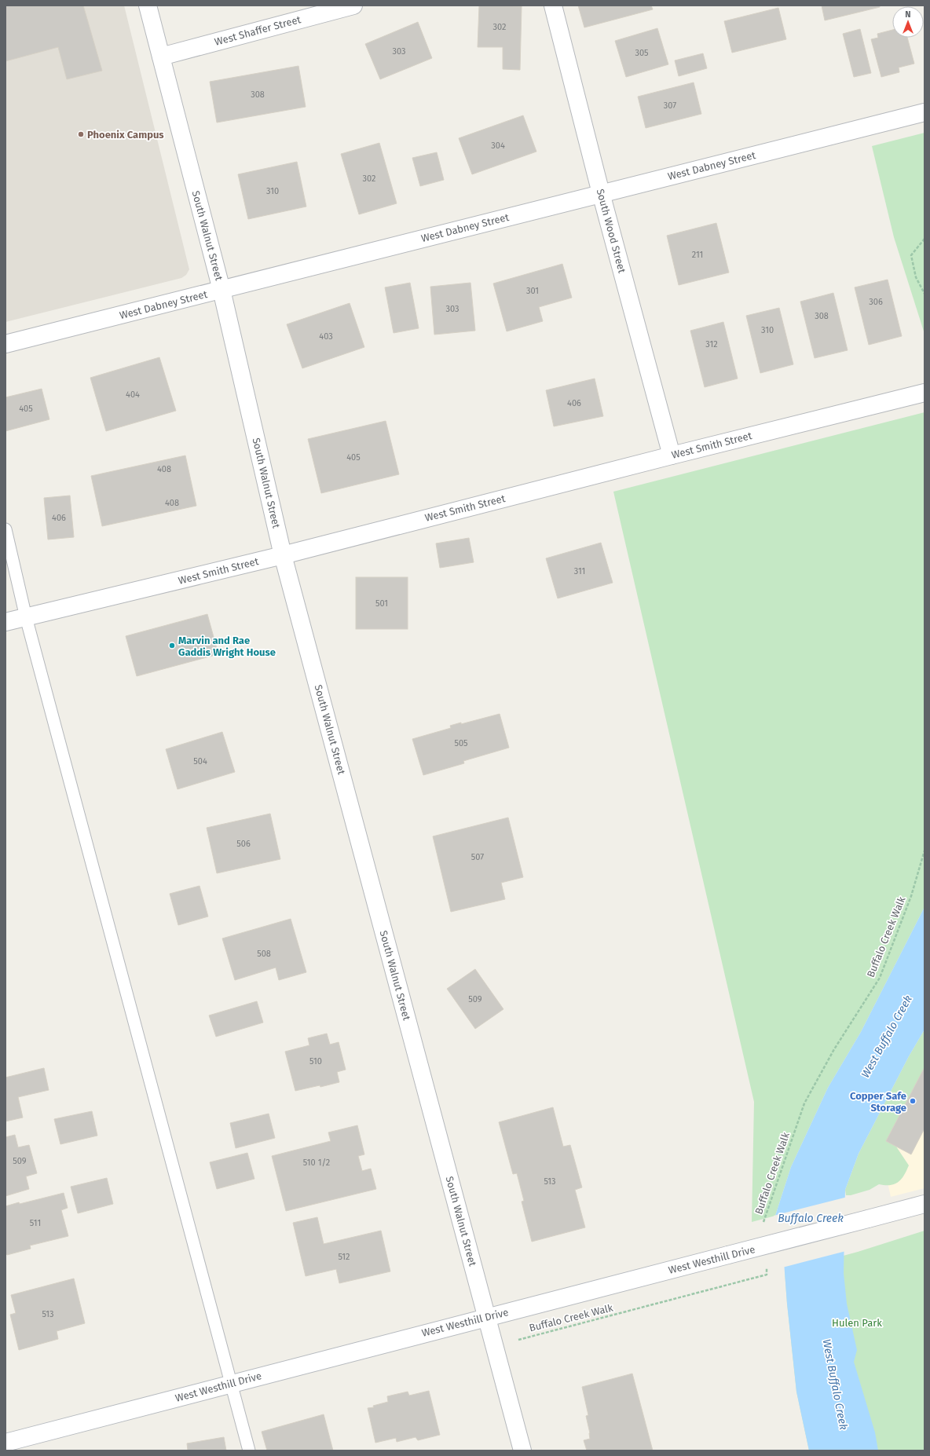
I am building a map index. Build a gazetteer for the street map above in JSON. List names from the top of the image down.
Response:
{
  "streets": {
    "street": [
      "West Shaffer Street",
      "West Dabney Street",
      "South Wood Street",
      "South Walnut Street",
      "West Smith Street",
      "West Westhill Drive"
    ],
    "path": ["Buffalo Creek Walk"]
  },
  "crossings": [
    ["West Shaffer Street", "South Walnut Street"],
    ["West Dabney Street", "South Wood Street"],
    ["West Dabney Street", "South Walnut Street"],
    ["South Wood Street", "West Smith Street"],
    ["South Walnut Street", "West Smith Street"],
    ["South Walnut Street", "West Westhill Drive"]
  ],
  "water": ["West Buffalo Creek", "Buffalo Creek"],
  "parks": ["Hulen Park"],
  "places": ["Phoenix Campus", "Marvin and Rae Gaddis Wright House", "Copper Safe Storage"],
  "house_numbers": [
    "302",
    "303",
    "305",
    "308",
    "307",
    "304",
    "302",
    "310",
    "211",
    "301",
    "306",
    "303",
    "308",
    "310",
    "403",
    "312",
    "404",
    "406",
    "405",
    "405",
    "408",
    "408",
    "406",
    "311",
    "501",
    "505",
    "504",
    "506",
    "507",
    "508",
    "509",
    "510",
    "509",
    "510 1/2",
    "513",
    "511",
    "512",
    "513"
  ],
  "north": "top"
}
